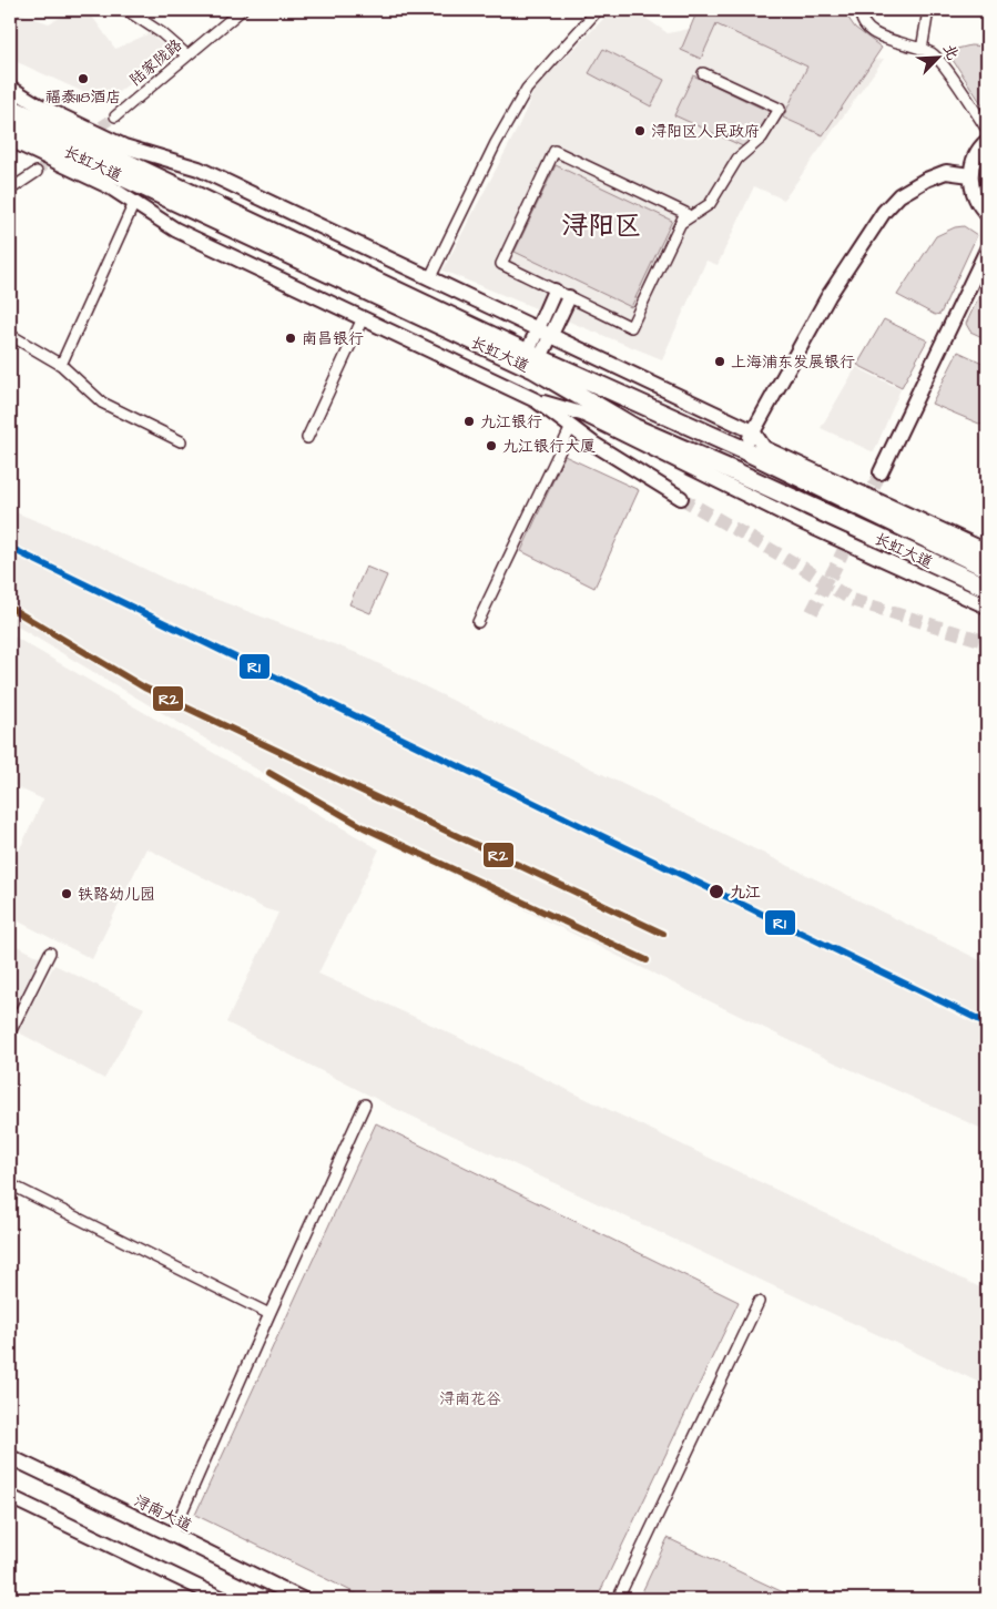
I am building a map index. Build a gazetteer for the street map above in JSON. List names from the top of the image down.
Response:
{
  "streets": {
    "highway": ["长虹大道"],
    "street": ["陆家陇路", "浔南大道"]
  },
  "districts": ["浔阳区"],
  "parks": ["浔南花谷"],
  "places": [
    "福泰118酒店",
    "浔阳区人民政府",
    "南昌银行",
    "上海浦东发展银行",
    "九江银行",
    "九江银行大厦",
    "九江",
    "铁路幼儿园"
  ],
  "lines": ["transit line R1", "transit line R2"],
  "north": "top right"
}
